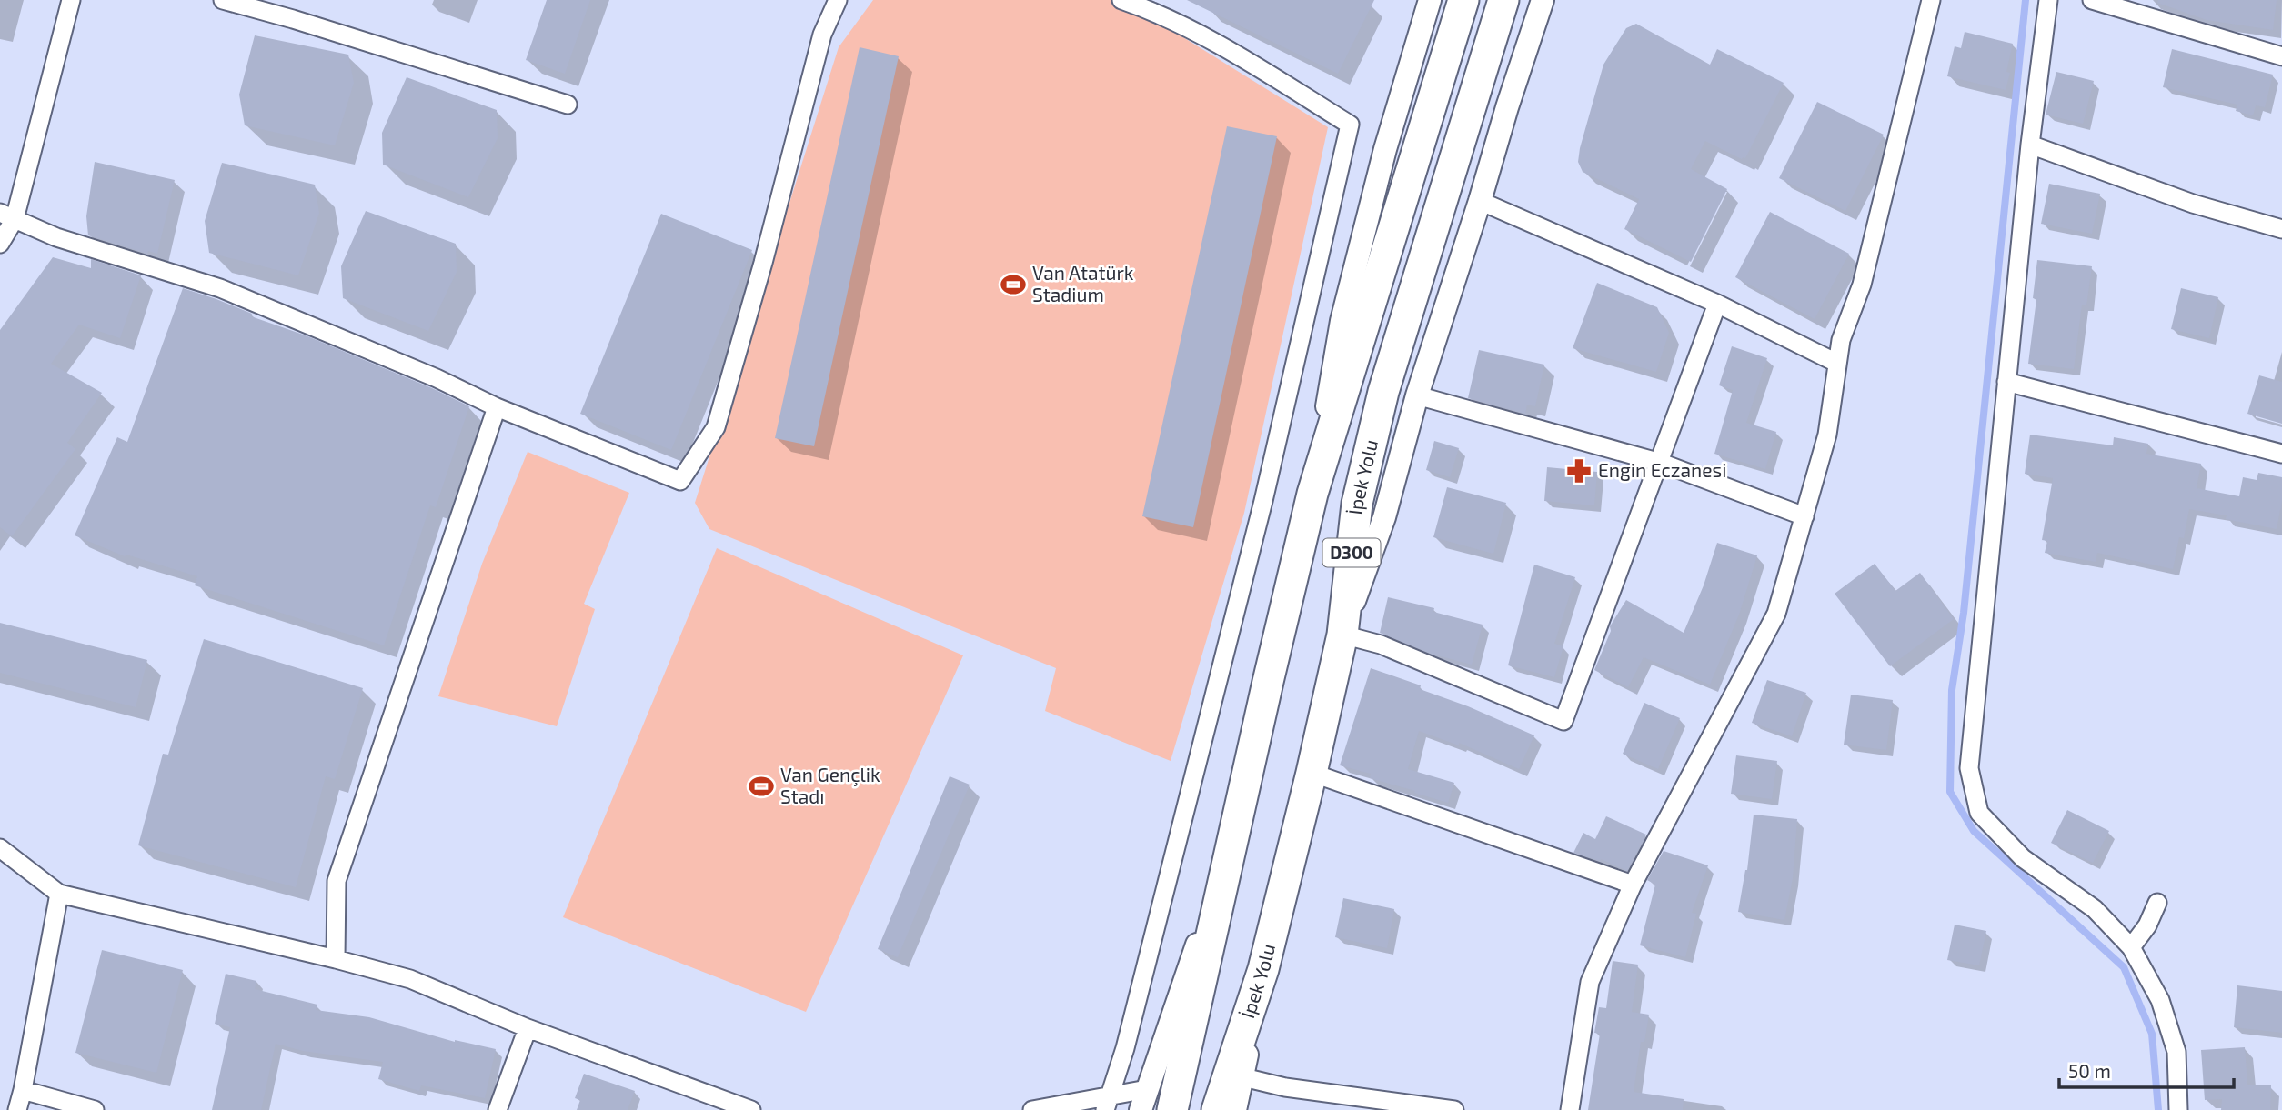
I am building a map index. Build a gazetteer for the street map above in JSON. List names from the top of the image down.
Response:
{
  "streets": {
    "highway": ["İpek Yolu", "D300"]
  },
  "places": {
    "sports": ["Van Atatürk Stadium", "Van Gençlik Stadı"],
    "pharmacy": ["Engin Eczanesi"]
  },
  "scale_bar": "50 m"
}
